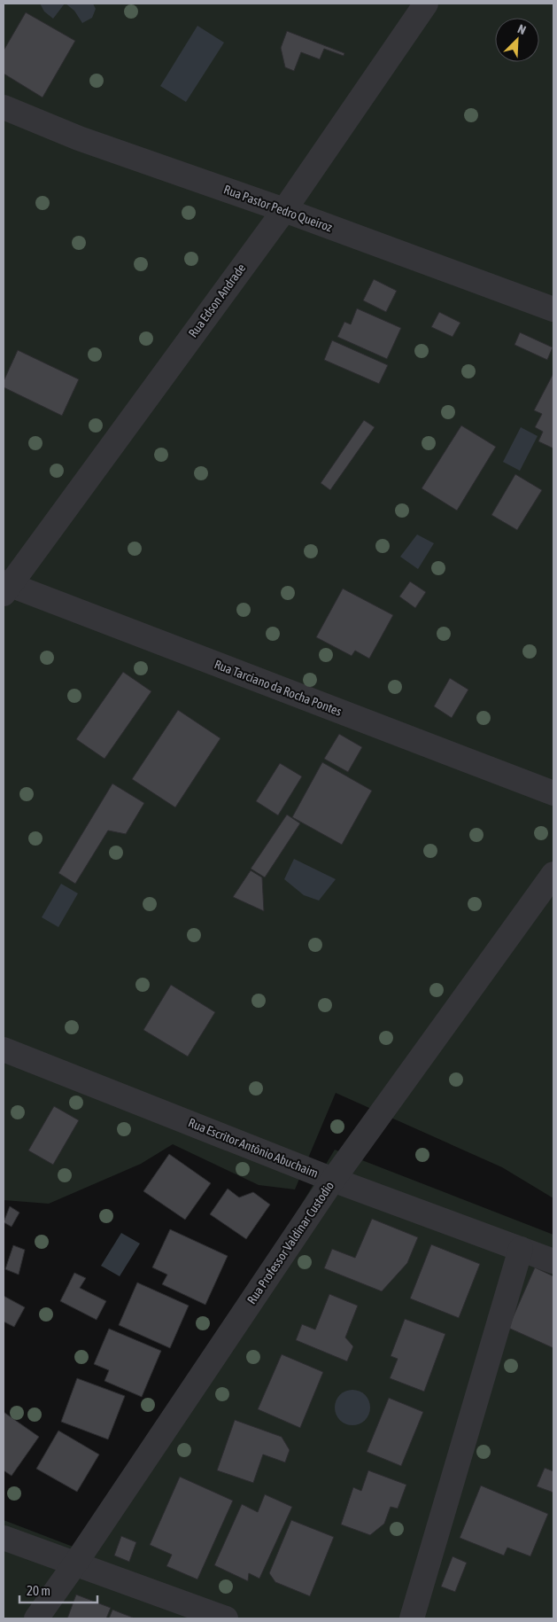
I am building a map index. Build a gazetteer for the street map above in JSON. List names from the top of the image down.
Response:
{
  "streets": {
    "street": [
      "Rua Pastor Pedro Queiroz",
      "Rua Edson Andrade",
      "Rua Tarciano da Rocha Pontes",
      "Rua Escritor Antônio Abuchaim",
      "Rua Professor Valdinar Custodio"
    ]
  },
  "crossings": [
    ["Rua Pastor Pedro Queiroz", "Rua Edson Andrade"],
    ["Rua Edson Andrade", "Rua Tarciano da Rocha Pontes"],
    ["Rua Escritor Antônio Abuchaim", "Rua Professor Valdinar Custodio"]
  ],
  "scale_bar": "20 m",
  "north": "top right"
}
